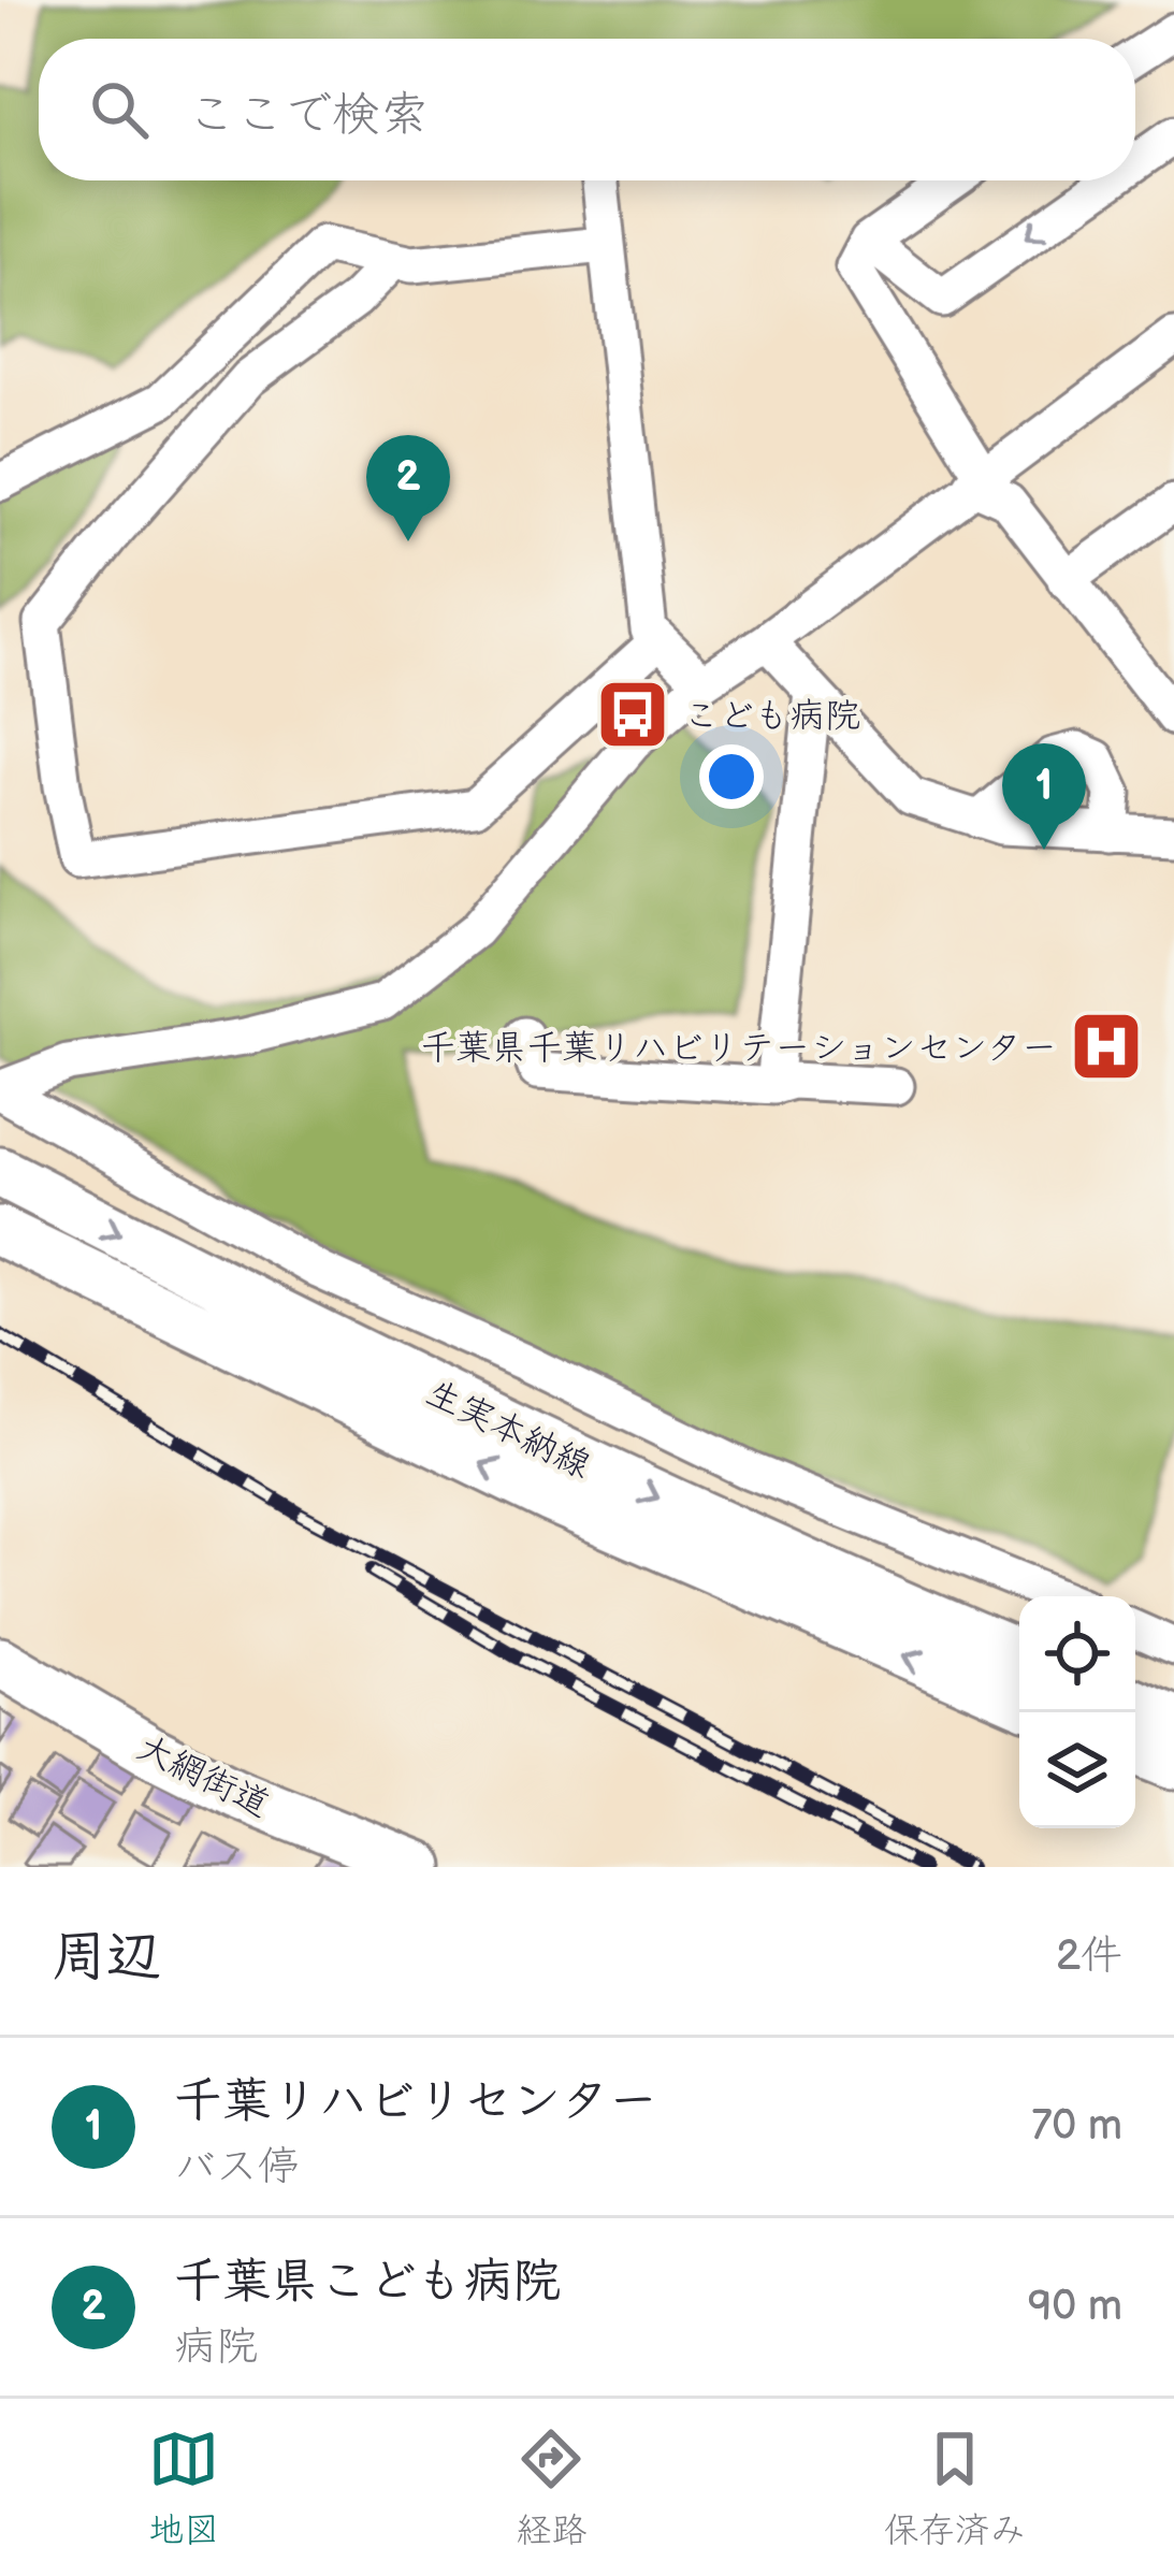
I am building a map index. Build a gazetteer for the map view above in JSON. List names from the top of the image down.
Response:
{
  "streets": {
    "main road": ["生実本納線", "大網街道"]
  },
  "places": {
    "bus stop": ["こども病院"],
    "hospital": ["千葉県千葉リハビリテーションセンター"]
  },
  "page": {
    "search": "ここで検索",
    "pins": ["2", "1"],
    "heading": ["周辺", "2件"],
    "list": [
      {
        "mark": "1",
        "name": "千葉リハビリセンター",
        "note": "バス停",
        "value": "70 m"
      },
      {
        "mark": "2",
        "name": "千葉県こども病院",
        "note": "病院",
        "value": "90 m"
      }
    ],
    "nav": ["地図", "経路", "保存済み"]
  }
}
